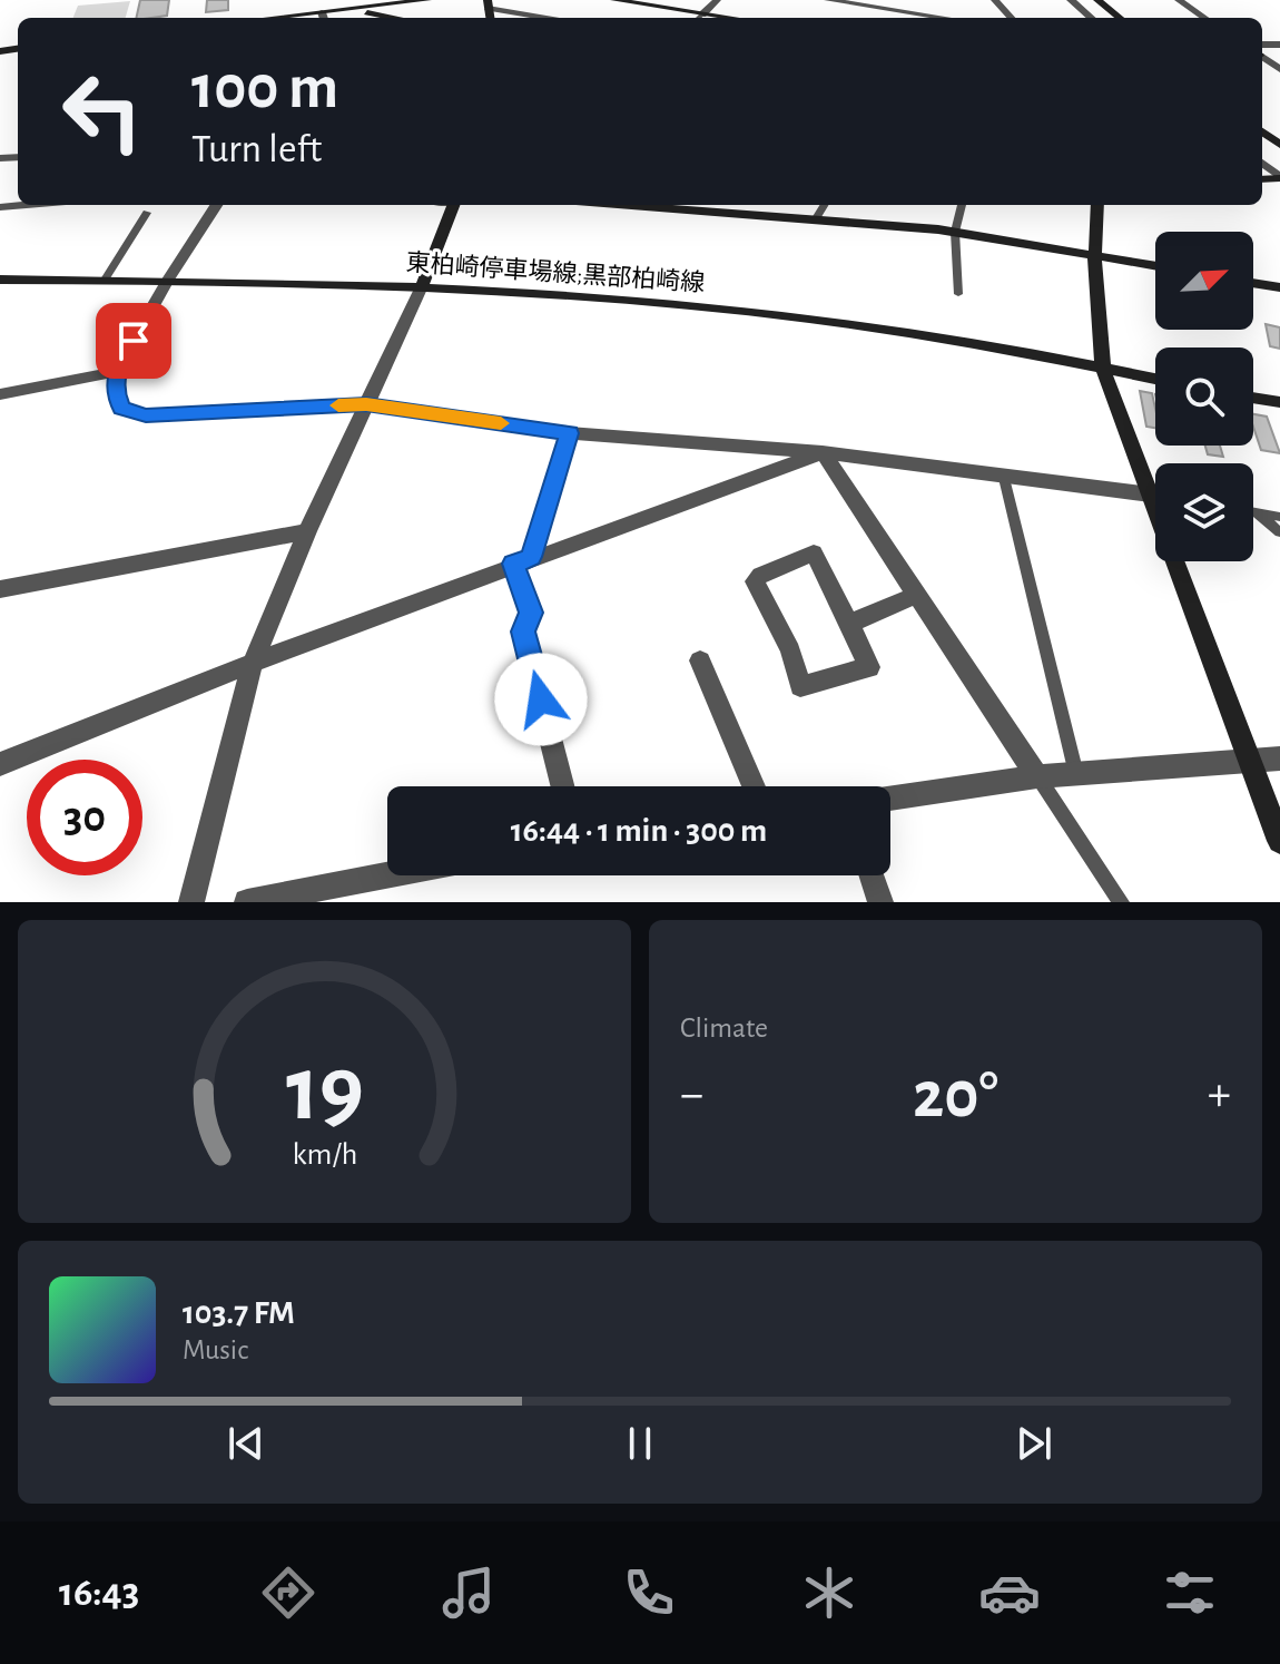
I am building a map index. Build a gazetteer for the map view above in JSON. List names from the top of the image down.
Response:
{
  "streets": {
    "street": ["東柏崎停車場線;黒部柏崎線"]
  },
  "north": "top right",
  "page": {
    "turn": ["100 m", "Turn left"],
    "limit": "30",
    "trip": "16:44 · 1 min · 300 m",
    "tile": "Climate",
    "heat": ["−", "20°", "+"],
    "song": ["103.7 FM", "Music"],
    "tabs": "16:43",
    "gauge": ["19", "km/h"]
  }
}
